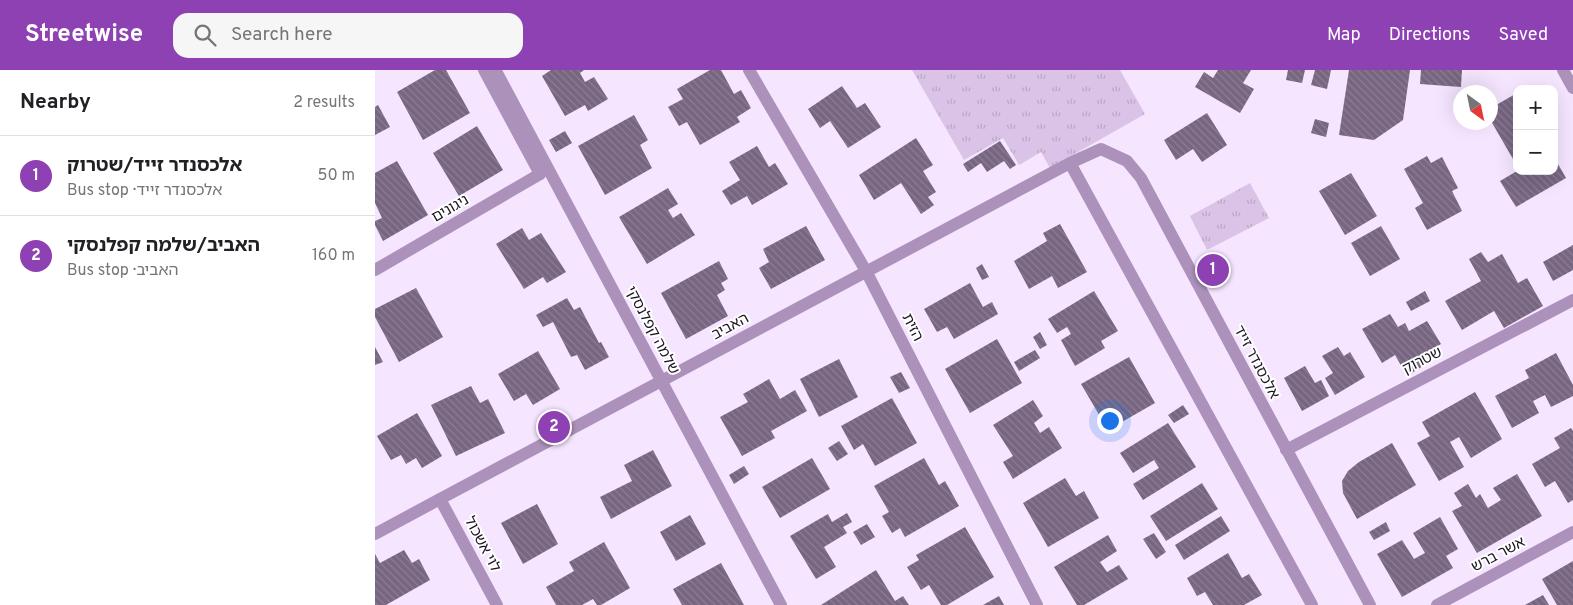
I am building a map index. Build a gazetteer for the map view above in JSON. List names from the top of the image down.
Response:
{
  "streets": {
    "street": [
      "ניגונים",
      "האביב",
      "הזית",
      "שלמה קפלנסקי",
      "שטרוק",
      "אלכסנדר זייד",
      "לוי אשכול",
      "אשר ברש"
    ]
  },
  "crossings": [
    ["ניגונים", "שלמה קפלנסקי"],
    ["האביב", "הזית"],
    ["האביב", "שלמה קפלנסקי"],
    ["האביב", "אלכסנדר זייד"],
    ["האביב", "לוי אשכול"],
    ["שטרוק", "אלכסנדר זייד"]
  ],
  "north": "bottom right",
  "page": {
    "header": "Streetwise",
    "search": "Search here",
    "nav": ["Map", "Directions", "Saved"],
    "heading": ["Nearby", "2 results"],
    "map_buttons": ["+", "−"],
    "list": [
      {
        "mark": "1",
        "name": "אלכסנדר זייד/שטרוק",
        "note": "Bus stop · אלכסנדר זייד",
        "value": "50 m"
      },
      {
        "mark": "2",
        "name": "האביב/שלמה קפלנסקי",
        "note": "Bus stop · האביב",
        "value": "160 m"
      }
    ],
    "pins": ["1", "2"]
  }
}
